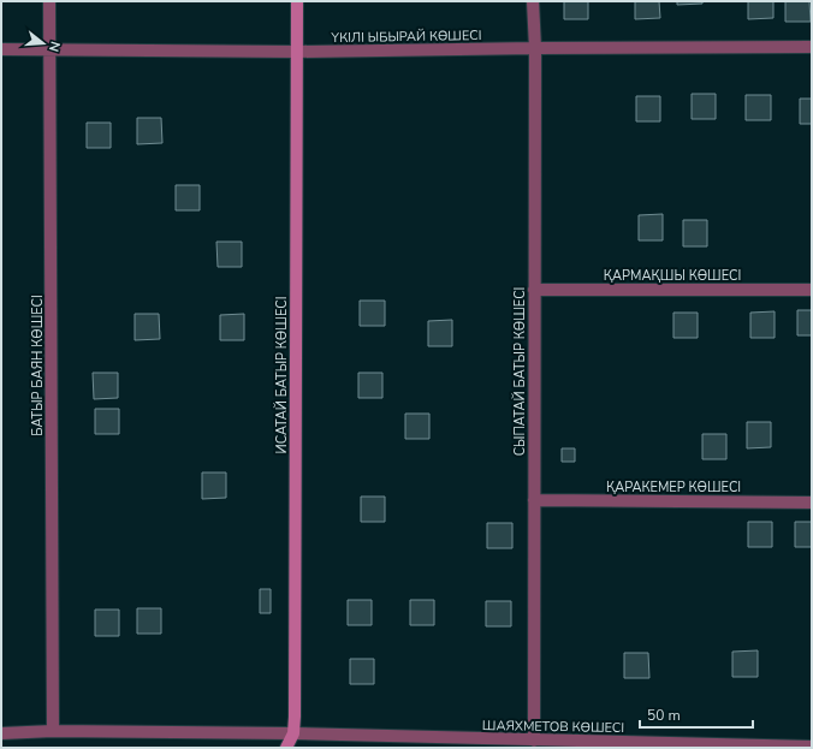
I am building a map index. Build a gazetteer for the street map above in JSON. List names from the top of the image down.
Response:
{
  "streets": {
    "street": [
      "ҮКІЛІ ЫБЫРАЙ КӨШЕСІ",
      "ҚАРМАҚШЫ КӨШЕСІ",
      "БАТЫР БАЯН КӨШЕСІ",
      "СЫПАТАЙ БАТЫР КӨШЕСІ",
      "ИСАТАЙ БАТЫР КӨШЕСІ",
      "ҚАРАКЕМЕР КӨШЕСІ",
      "ШАЯХМЕТОВ КӨШЕСІ"
    ]
  },
  "crossings": [
    ["ҮКІЛІ ЫБЫРАЙ КӨШЕСІ", "БАТЫР БАЯН КӨШЕСІ"],
    ["ҮКІЛІ ЫБЫРАЙ КӨШЕСІ", "СЫПАТАЙ БАТЫР КӨШЕСІ"],
    ["ҮКІЛІ ЫБЫРАЙ КӨШЕСІ", "ИСАТАЙ БАТЫР КӨШЕСІ"],
    ["ҚАРМАҚШЫ КӨШЕСІ", "СЫПАТАЙ БАТЫР КӨШЕСІ"],
    ["БАТЫР БАЯН КӨШЕСІ", "ШАЯХМЕТОВ КӨШЕСІ"],
    ["СЫПАТАЙ БАТЫР КӨШЕСІ", "ҚАРАКЕМЕР КӨШЕСІ"],
    ["СЫПАТАЙ БАТЫР КӨШЕСІ", "ШАЯХМЕТОВ КӨШЕСІ"],
    ["ИСАТАЙ БАТЫР КӨШЕСІ", "ШАЯХМЕТОВ КӨШЕСІ"]
  ],
  "scale_bar": "50 m",
  "north": "right"
}
